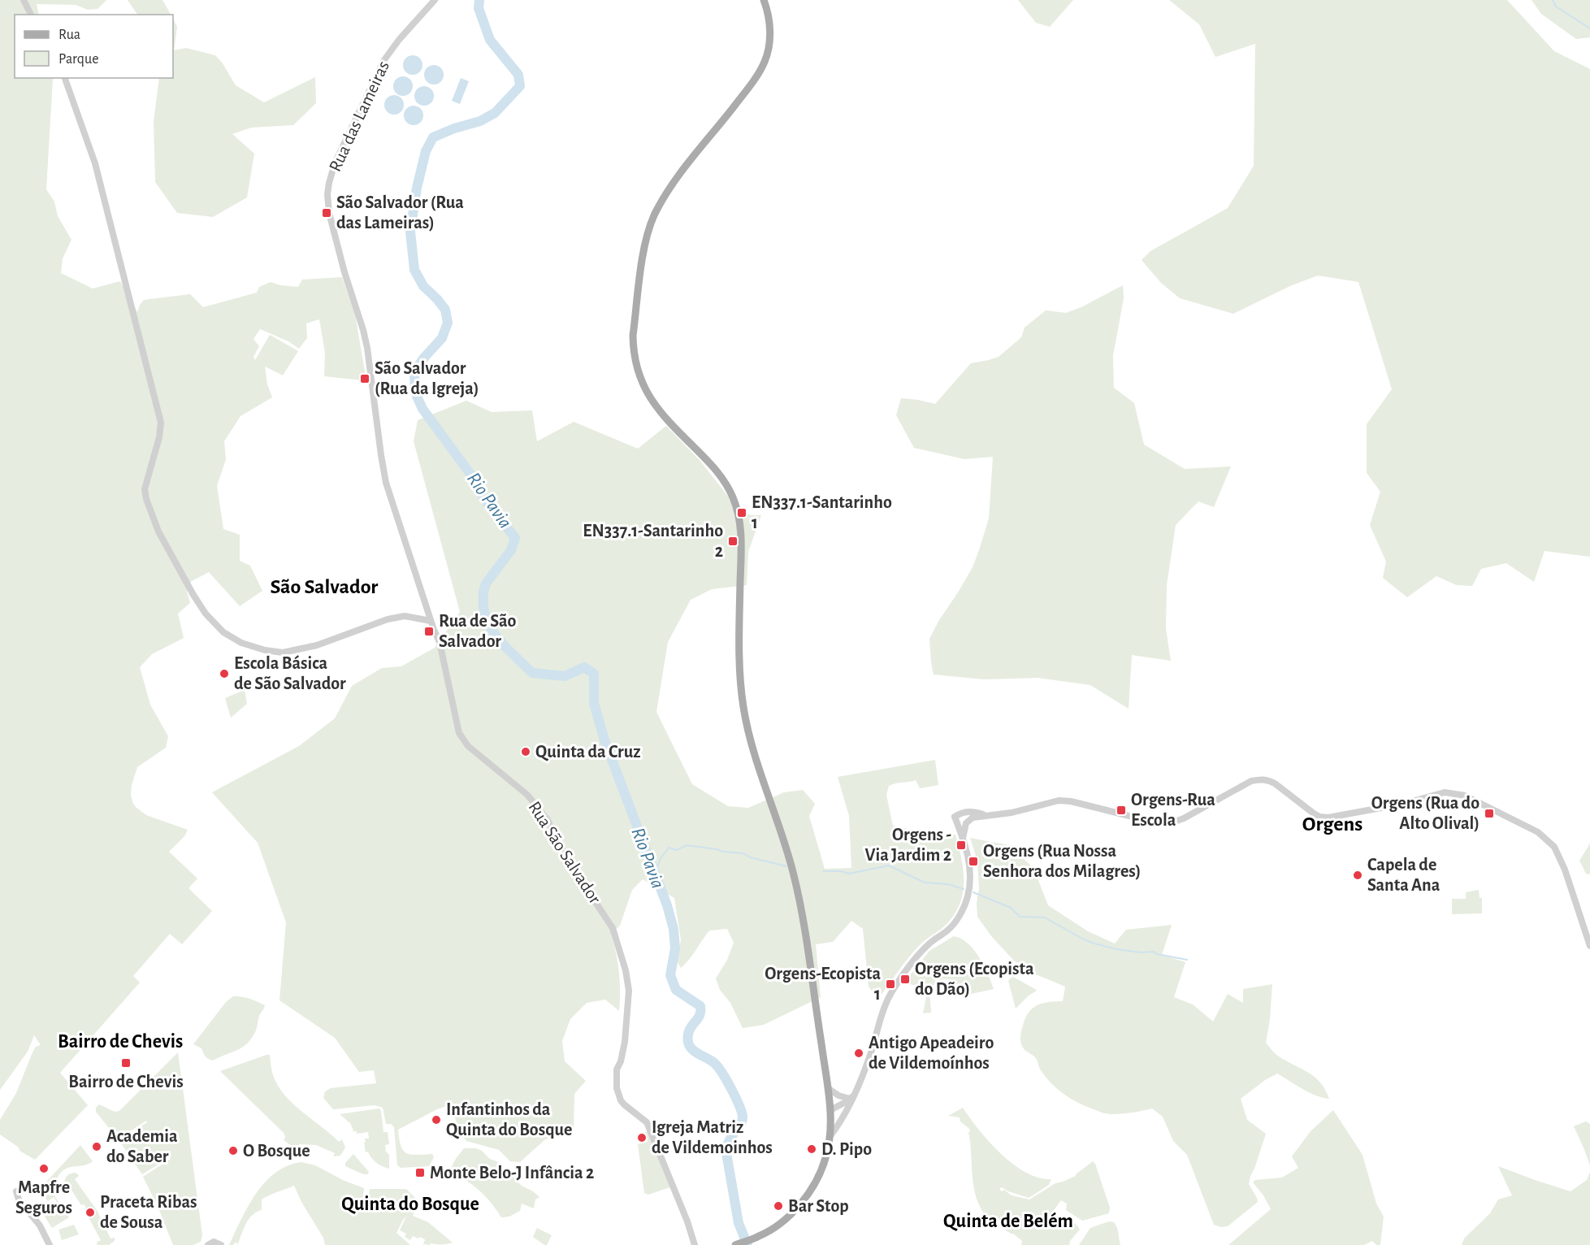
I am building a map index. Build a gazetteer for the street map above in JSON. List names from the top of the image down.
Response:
{
  "streets": {
    "street": ["Rua das Lameiras", "Rua São Salvador"]
  },
  "crossings": [
    ["Rua das Lameiras", "Rua São Salvador"]
  ],
  "districts": [
    "São Salvador",
    "Orgens",
    "Bairro de Chevis",
    "Quinta do Bosque",
    "Quinta de Belém"
  ],
  "water": ["Rio Pavia"],
  "places": {
    "transit": [
      "São Salvador (Rua das Lameiras)",
      "São Salvador (Rua da Igreja)",
      "EN337.1-Santarinho 1",
      "EN337.1-Santarinho 2",
      "Rua de São Salvador",
      "Orgens-Rua Escola",
      "Orgens (Rua do Alto Olival)",
      "Orgens - Via Jardim 2",
      "Orgens (Rua Nossa Senhora dos Milagres)",
      "Orgens (Ecopista do Dão)",
      "Orgens-Ecopista 1",
      "Bairro de Chevis",
      "Monte Belo-J Infância 2"
    ],
    "other": [
      "Escola Básica de São Salvador",
      "Quinta da Cruz",
      "Capela de Santa Ana",
      "Antigo Apeadeiro de Vildemoínhos",
      "Infantinhos da Quinta do Bosque",
      "Igreja Matriz de Vildemoinhos",
      "Academia do Saber",
      "D. Pipo",
      "O Bosque",
      "Mapfre Seguros",
      "Bar Stop",
      "Praceta Ribas de Sousa"
    ]
  },
  "legend": ["Rua", "Parque"]
}
